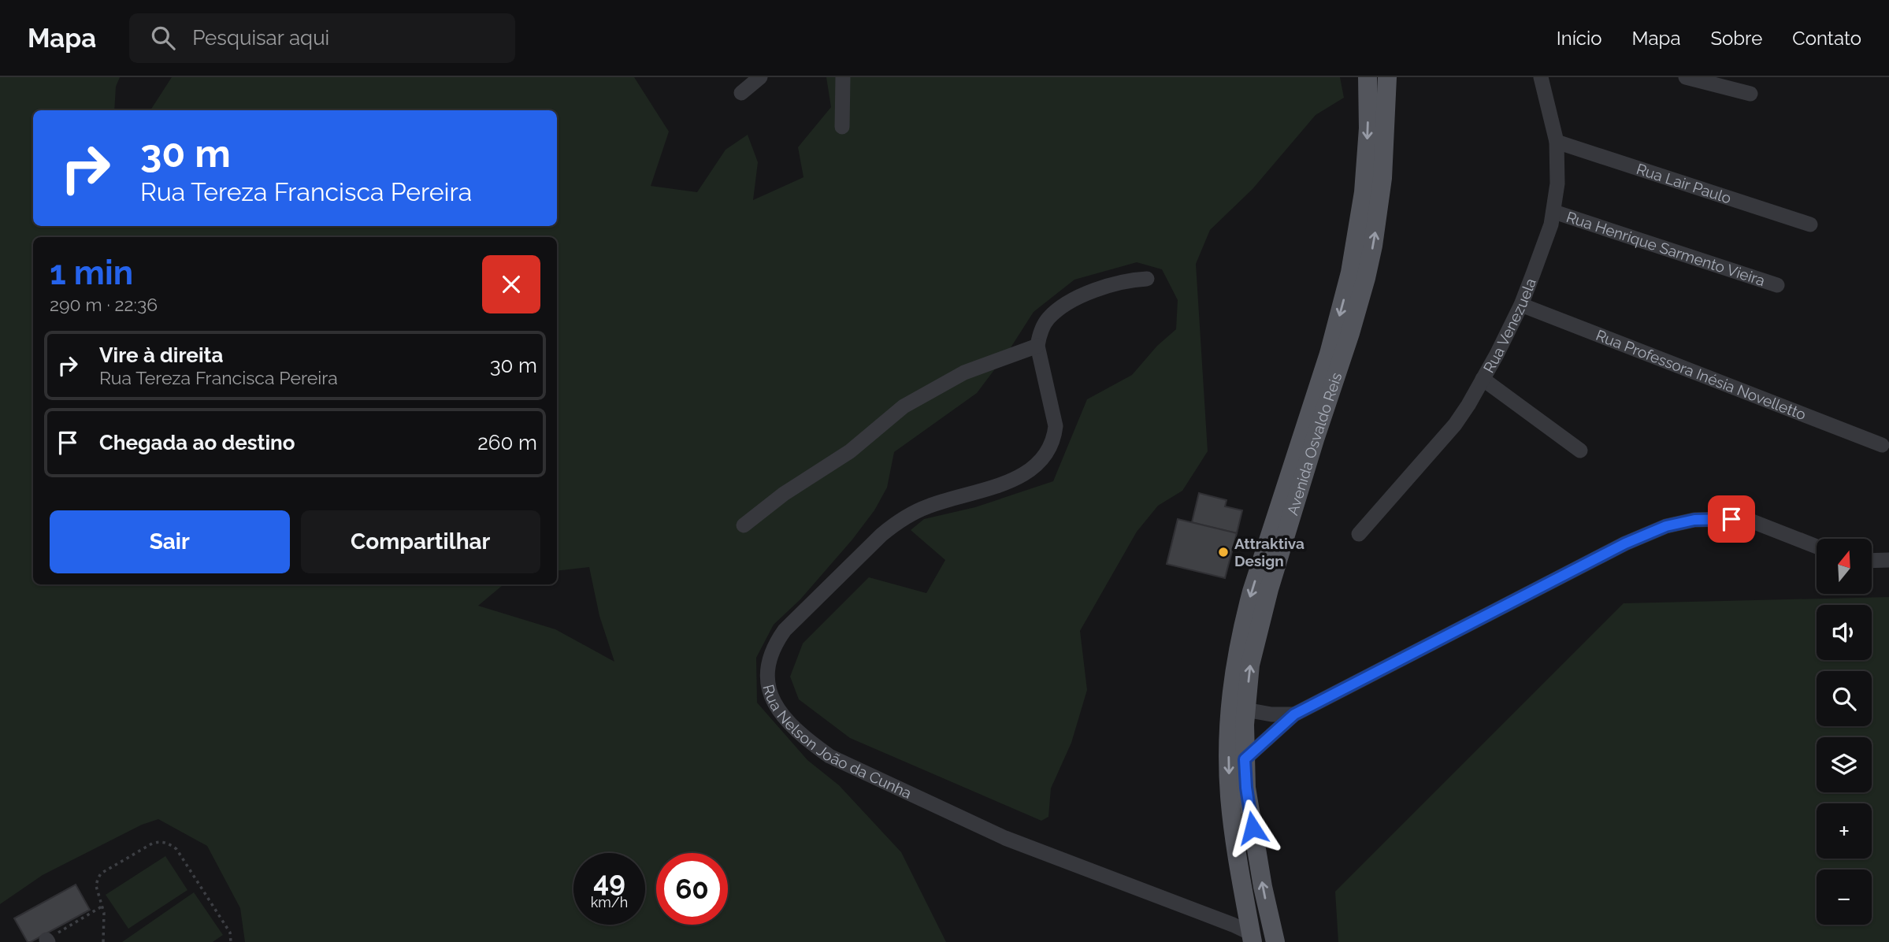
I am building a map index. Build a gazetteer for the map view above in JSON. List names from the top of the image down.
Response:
{
  "streets": {
    "main road": ["Avenida Osvaldo Reis"],
    "street": [
      "Rua Lair Paulo",
      "Rua Henrique Sarmento Vieira",
      "Rua Venezuela",
      "Rua Professora Inésia Novelletto",
      "Rua Nelson João da Cunha"
    ]
  },
  "crossings": [
    ["Rua Lair Paulo", "Rua Venezuela"],
    ["Rua Henrique Sarmento Vieira", "Rua Venezuela"],
    ["Rua Venezuela", "Rua Professora Inésia Novelletto"],
    ["Avenida Osvaldo Reis", "Rua Nelson João da Cunha"]
  ],
  "places": ["Attraktiva Design"],
  "north": "top",
  "page": {
    "header": "Mapa",
    "search": "Pesquisar aqui",
    "nav": [
      "Início",
      "Mapa",
      "Sobre",
      "Contato"
    ],
    "turn": ["30 m", "Rua Tereza Francisca Pereira"],
    "heading": ["1 min", "290 m · 22:36"],
    "list": [
      {
        "name": "Vire à direita",
        "note": "Rua Tereza Francisca Pereira",
        "value": "30 m"
      },
      {
        "name": "Chegada ao destino",
        "value": "260 m"
      }
    ],
    "buttons": ["Sair", "Compartilhar"],
    "map_buttons": ["+", "−"],
    "speed": "49 km/h",
    "limit": "60"
  }
}
